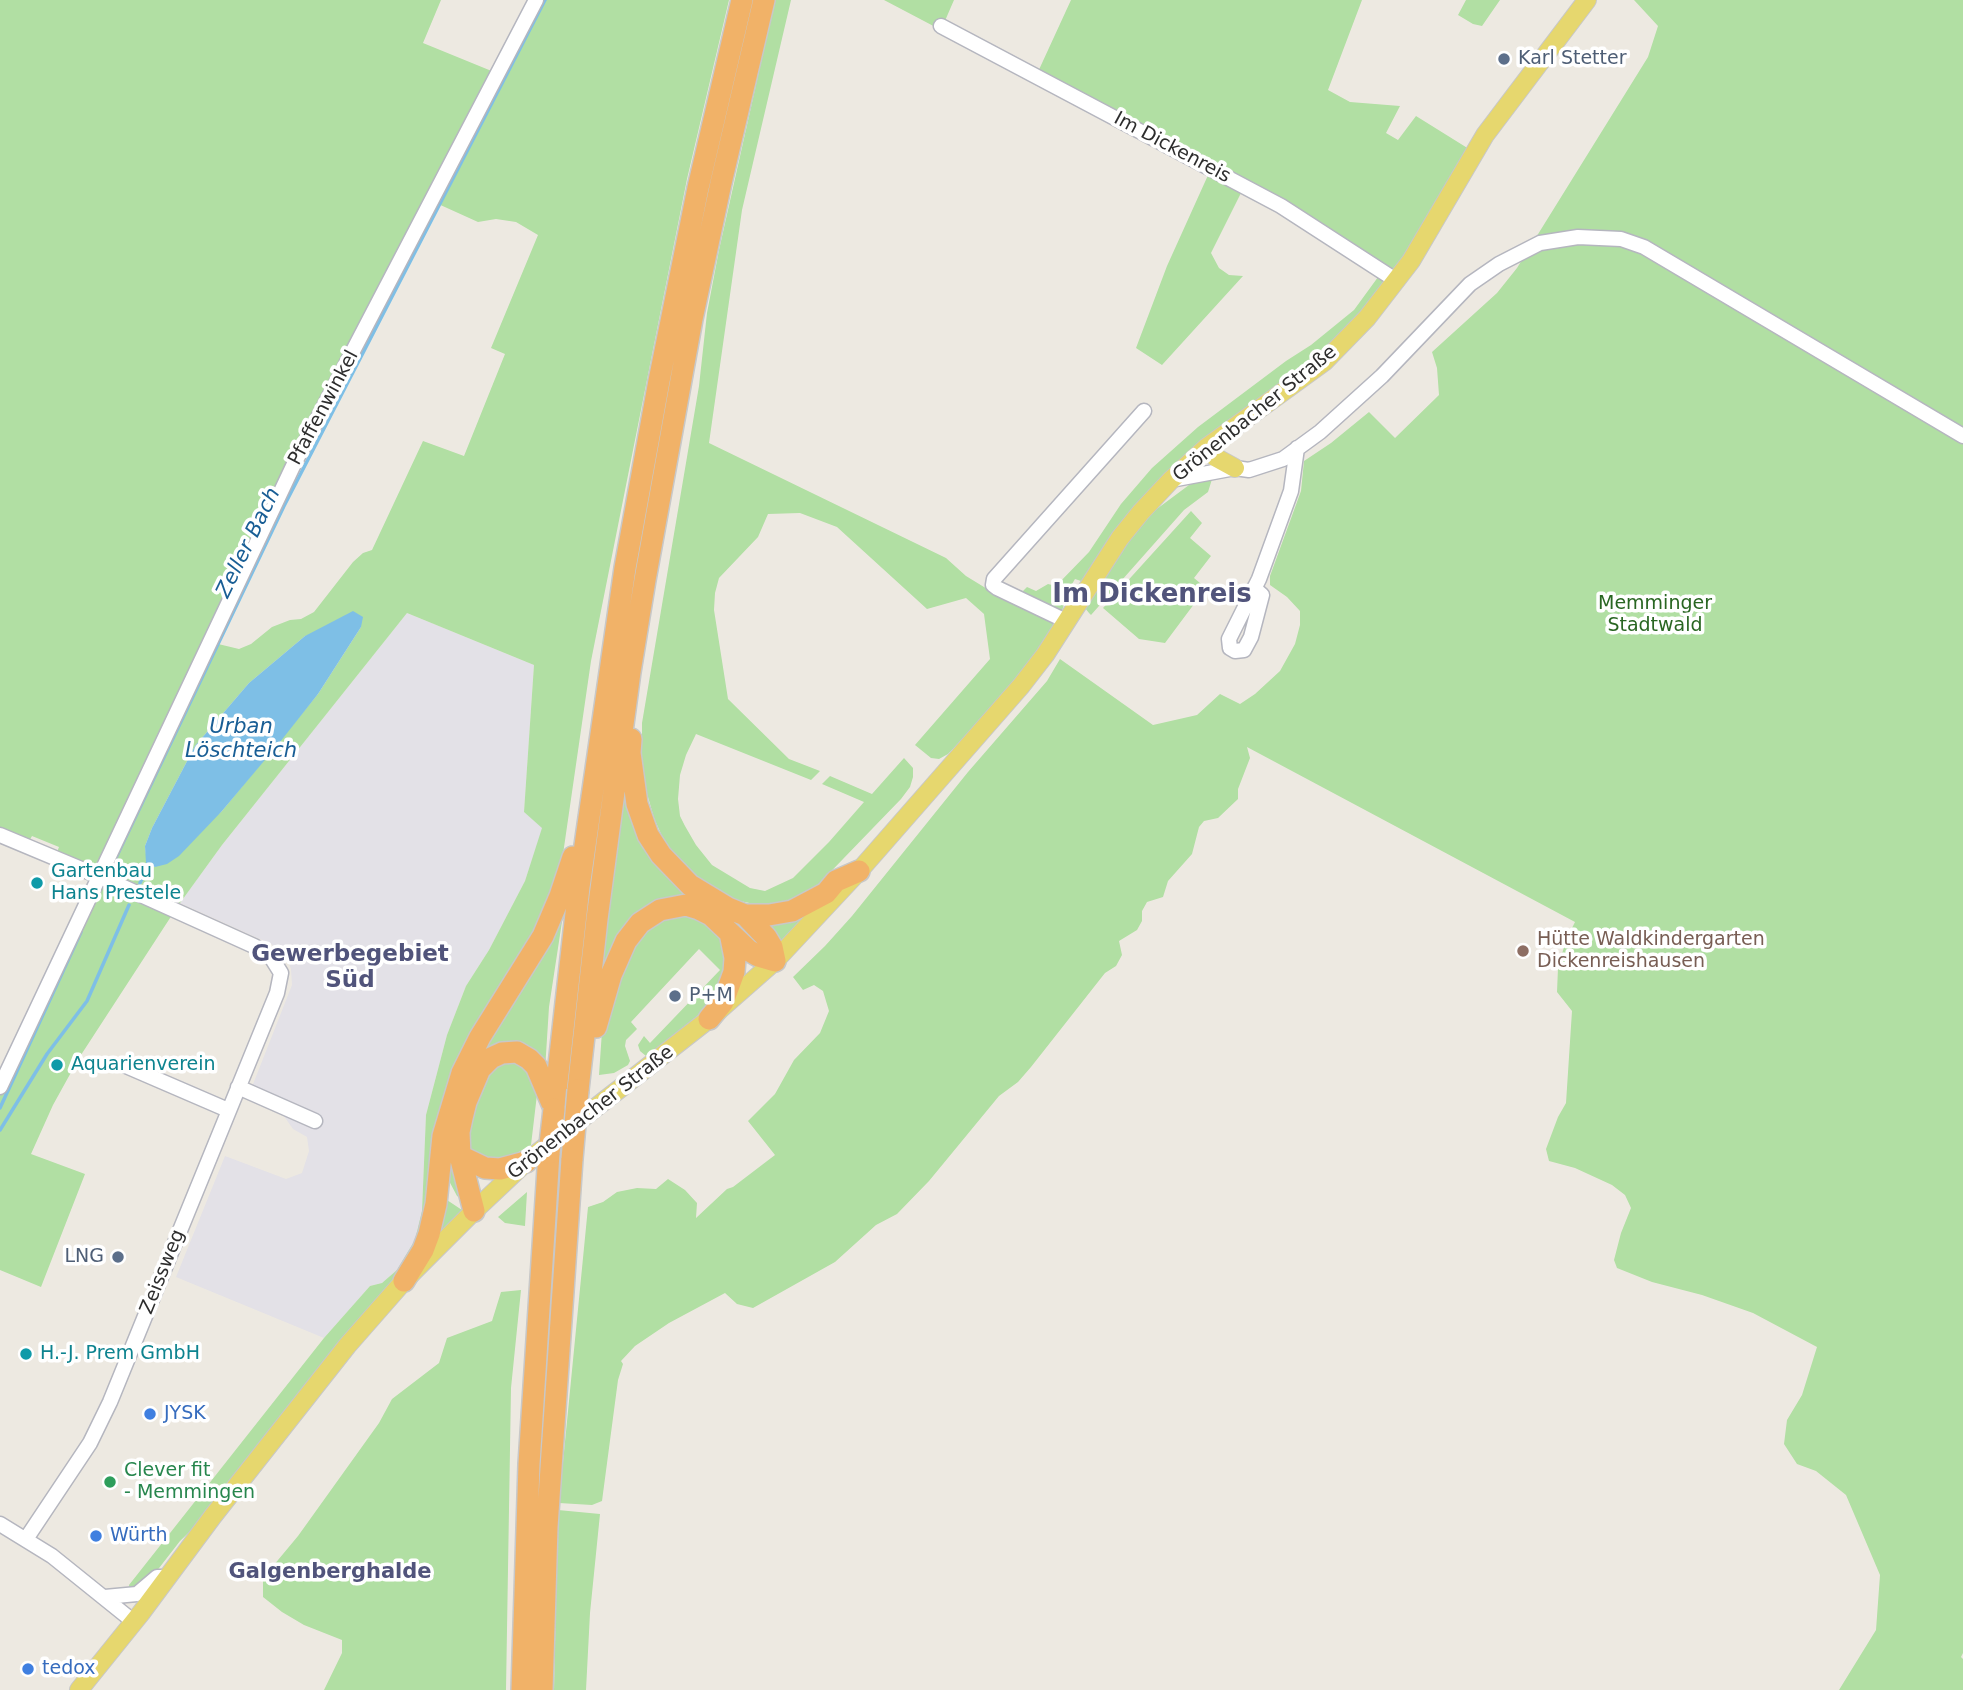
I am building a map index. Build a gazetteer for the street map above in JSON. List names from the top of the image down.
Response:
{
  "streets": {
    "main road": ["Grönenbacher Straße"],
    "street": ["Im Dickenreis", "Pfaffenwinkel", "Zeissweg"]
  },
  "crossings": [
    ["Im Dickenreis", "Grönenbacher Straße"],
    ["Pfaffenwinkel", "Zeissweg"]
  ],
  "districts": ["Im Dickenreis", "Gewerbegebiet Süd", "Galgenberghalde"],
  "water": ["Zeller Bach", "Urban Löschteich"],
  "parks": ["Memminger Stadtwald"],
  "places": [
    "Karl Stetter",
    "Gartenbau Hans Prestele",
    "Hütte Waldkindergarten Dickenreishausen",
    "P+M",
    "Aquarienverein",
    "LNG",
    "H.-J. Prem GmbH",
    "JYSK",
    "Clever fit - Memmingen",
    "Würth",
    "tedox"
  ]
}
